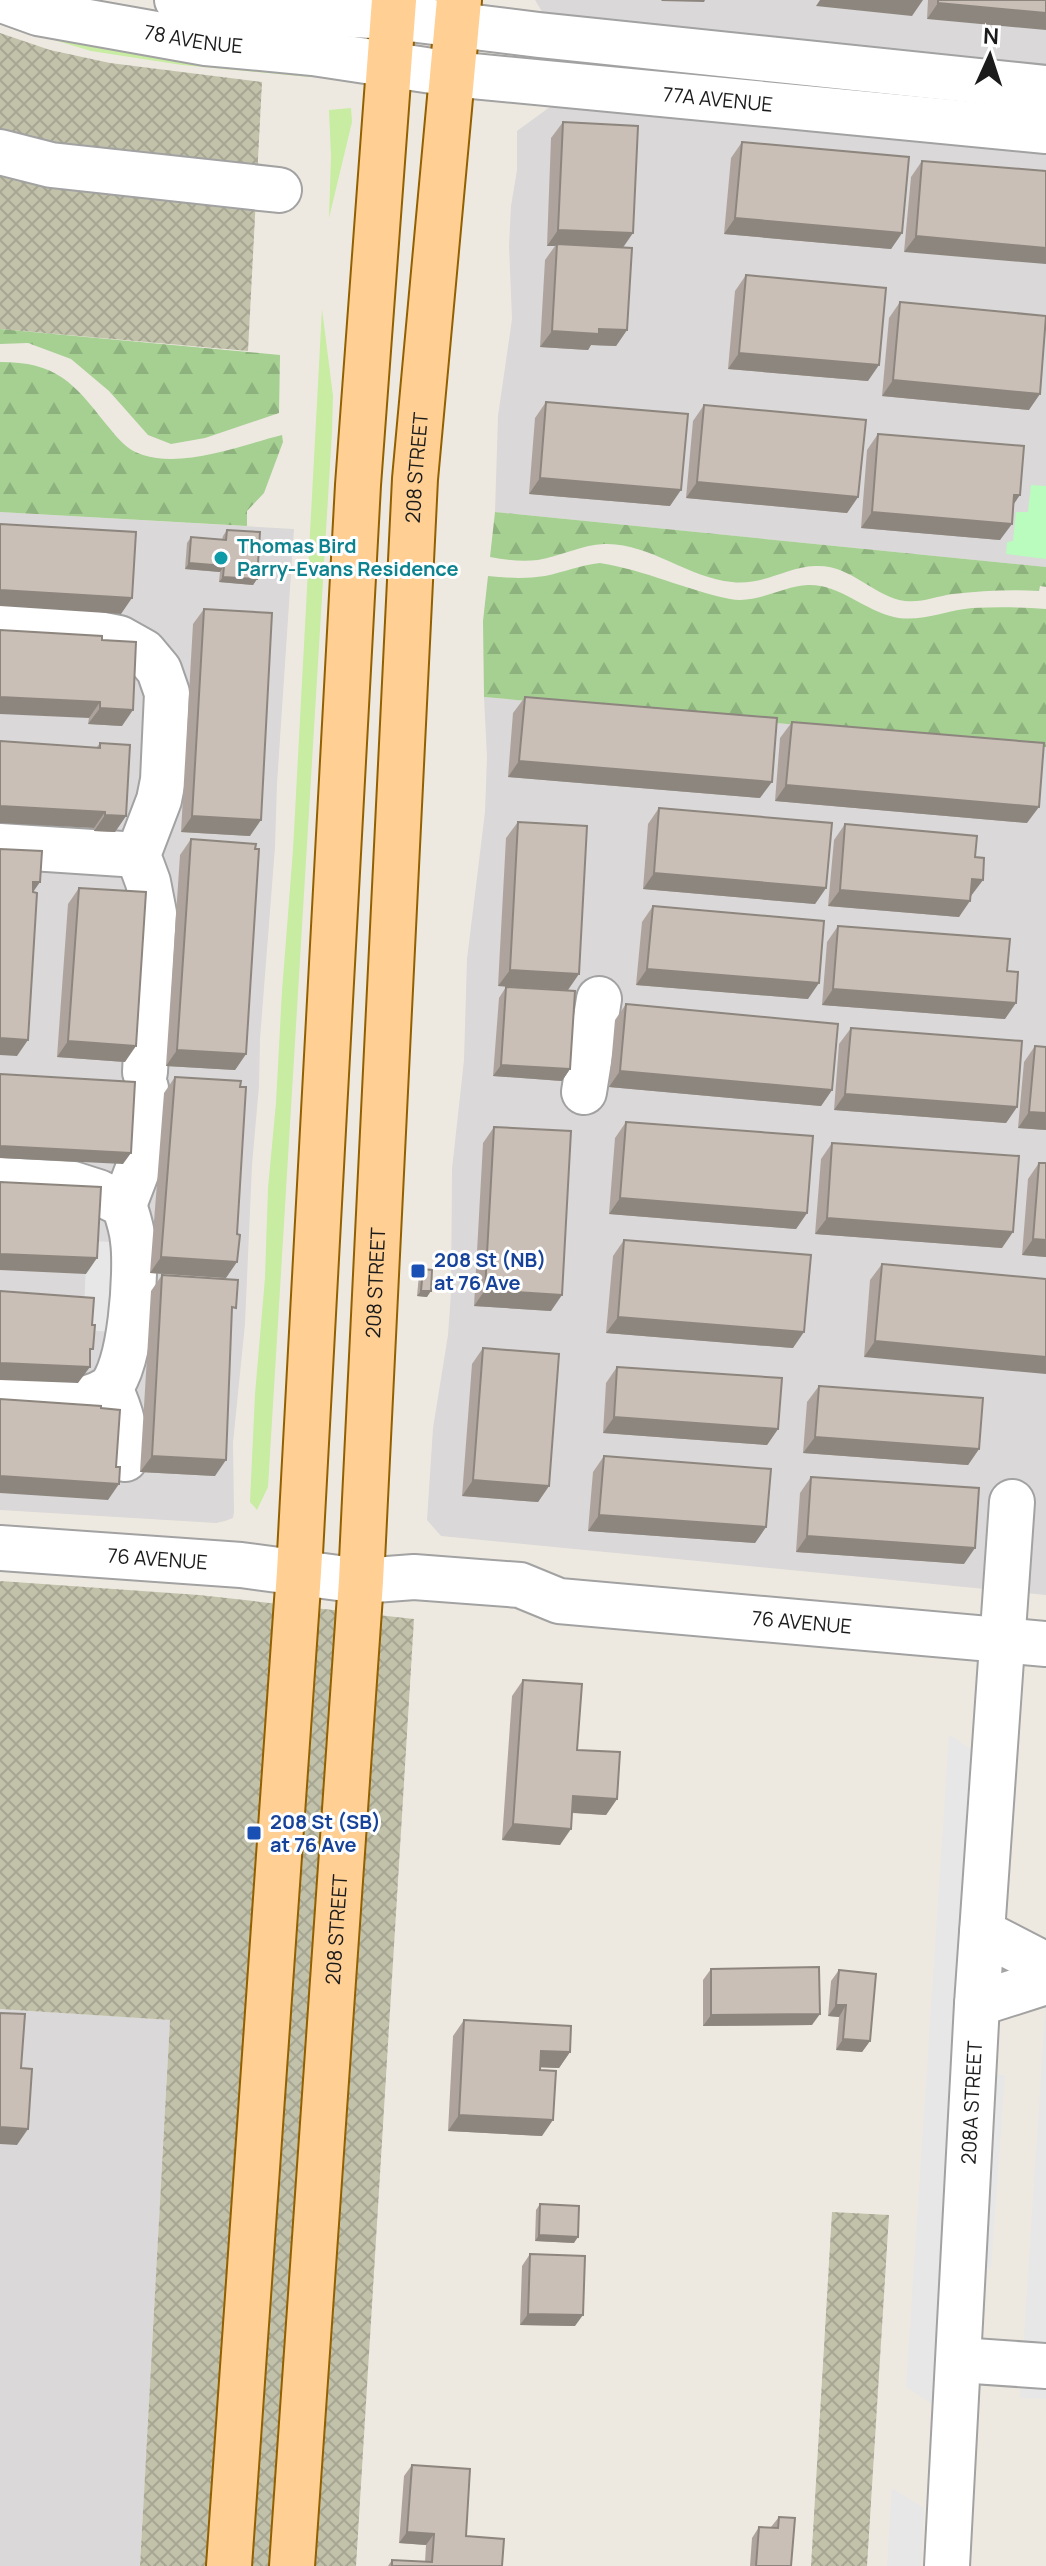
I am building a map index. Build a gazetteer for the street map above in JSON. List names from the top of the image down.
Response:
{
  "streets": {
    "main road": ["208 STREET"],
    "street": [
      "78 AVENUE",
      "77A AVENUE",
      "76 AVENUE",
      "208A STREET"
    ]
  },
  "crossings": [
    ["78 AVENUE", "77A AVENUE"],
    ["77A AVENUE", "208 STREET"],
    ["208 STREET", "76 AVENUE"],
    ["76 AVENUE", "208A STREET"]
  ],
  "places": {
    "other": ["Thomas Bird Parry-Evans Residence"],
    "transit": ["208 St (NB) at 76 Ave", "208 St (SB) at 76 Ave"]
  },
  "north": "top"
}
